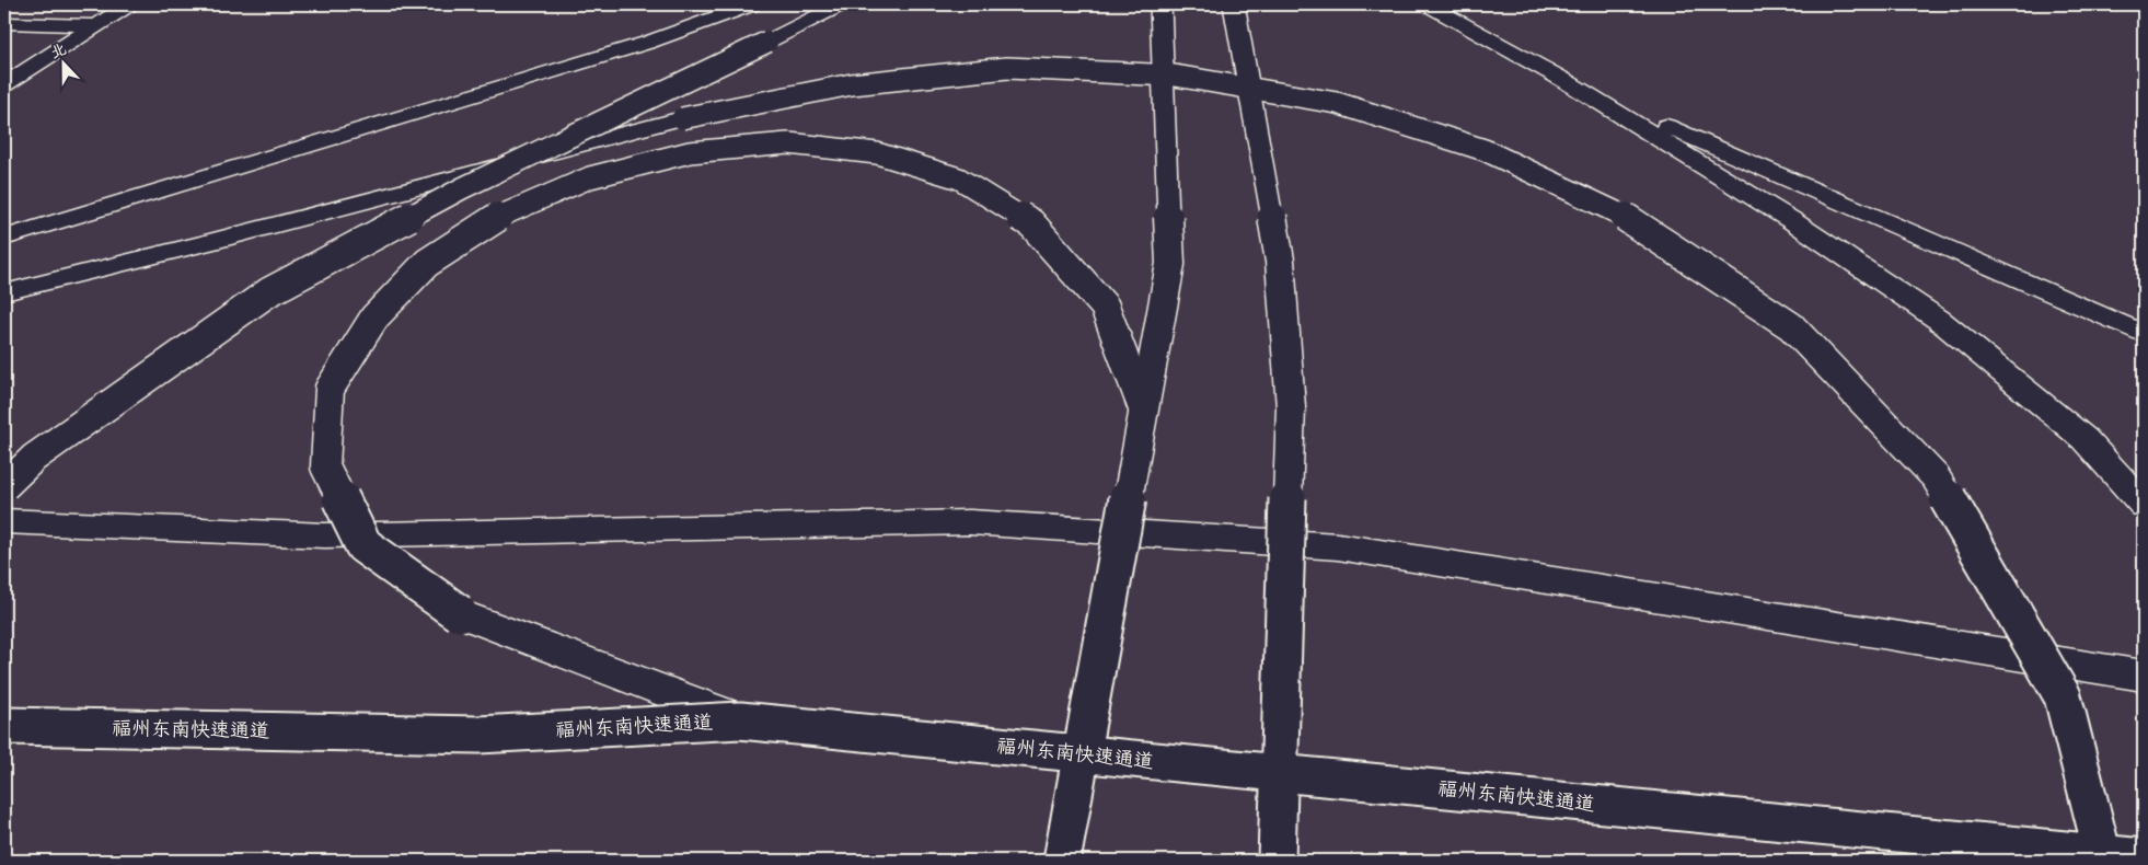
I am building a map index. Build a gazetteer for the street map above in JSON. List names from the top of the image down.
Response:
{
  "streets": {
    "main road": ["福州东南快速通道"]
  },
  "north": "top"
}
